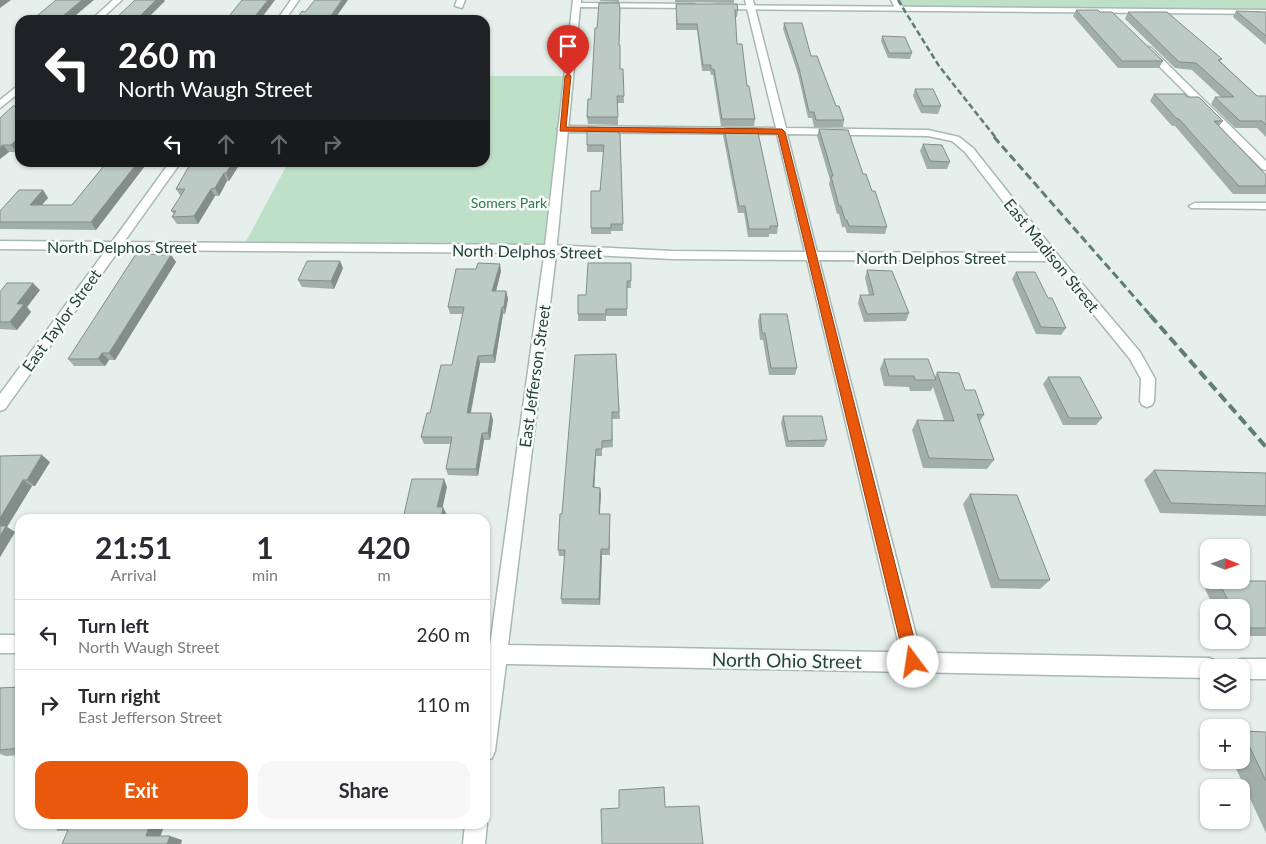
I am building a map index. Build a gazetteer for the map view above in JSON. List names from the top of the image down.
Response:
{
  "streets": {
    "street": [
      "North Delphos Street",
      "East Madison Street",
      "East Taylor Street",
      "East Jefferson Street",
      "North Ohio Street"
    ]
  },
  "crossings": [
    ["North Delphos Street", "East Madison Street"],
    ["North Delphos Street", "East Taylor Street"],
    ["North Delphos Street", "East Jefferson Street"],
    ["East Madison Street", "East Jefferson Street"],
    ["East Jefferson Street", "North Ohio Street"]
  ],
  "parks": ["Somers Park"],
  "north": "right",
  "page": {
    "turn": ["260 m", "North Waugh Street"],
    "eta": [
      "21:51",
      "Arrival",
      "1",
      "min",
      "420",
      "m"
    ],
    "map_buttons": ["+", "−"],
    "list": [
      {
        "name": "Turn left",
        "note": "North Waugh Street",
        "value": "260 m"
      },
      {
        "name": "Turn right",
        "note": "East Jefferson Street",
        "value": "110 m"
      }
    ],
    "buttons": ["Exit", "Share"]
  }
}
